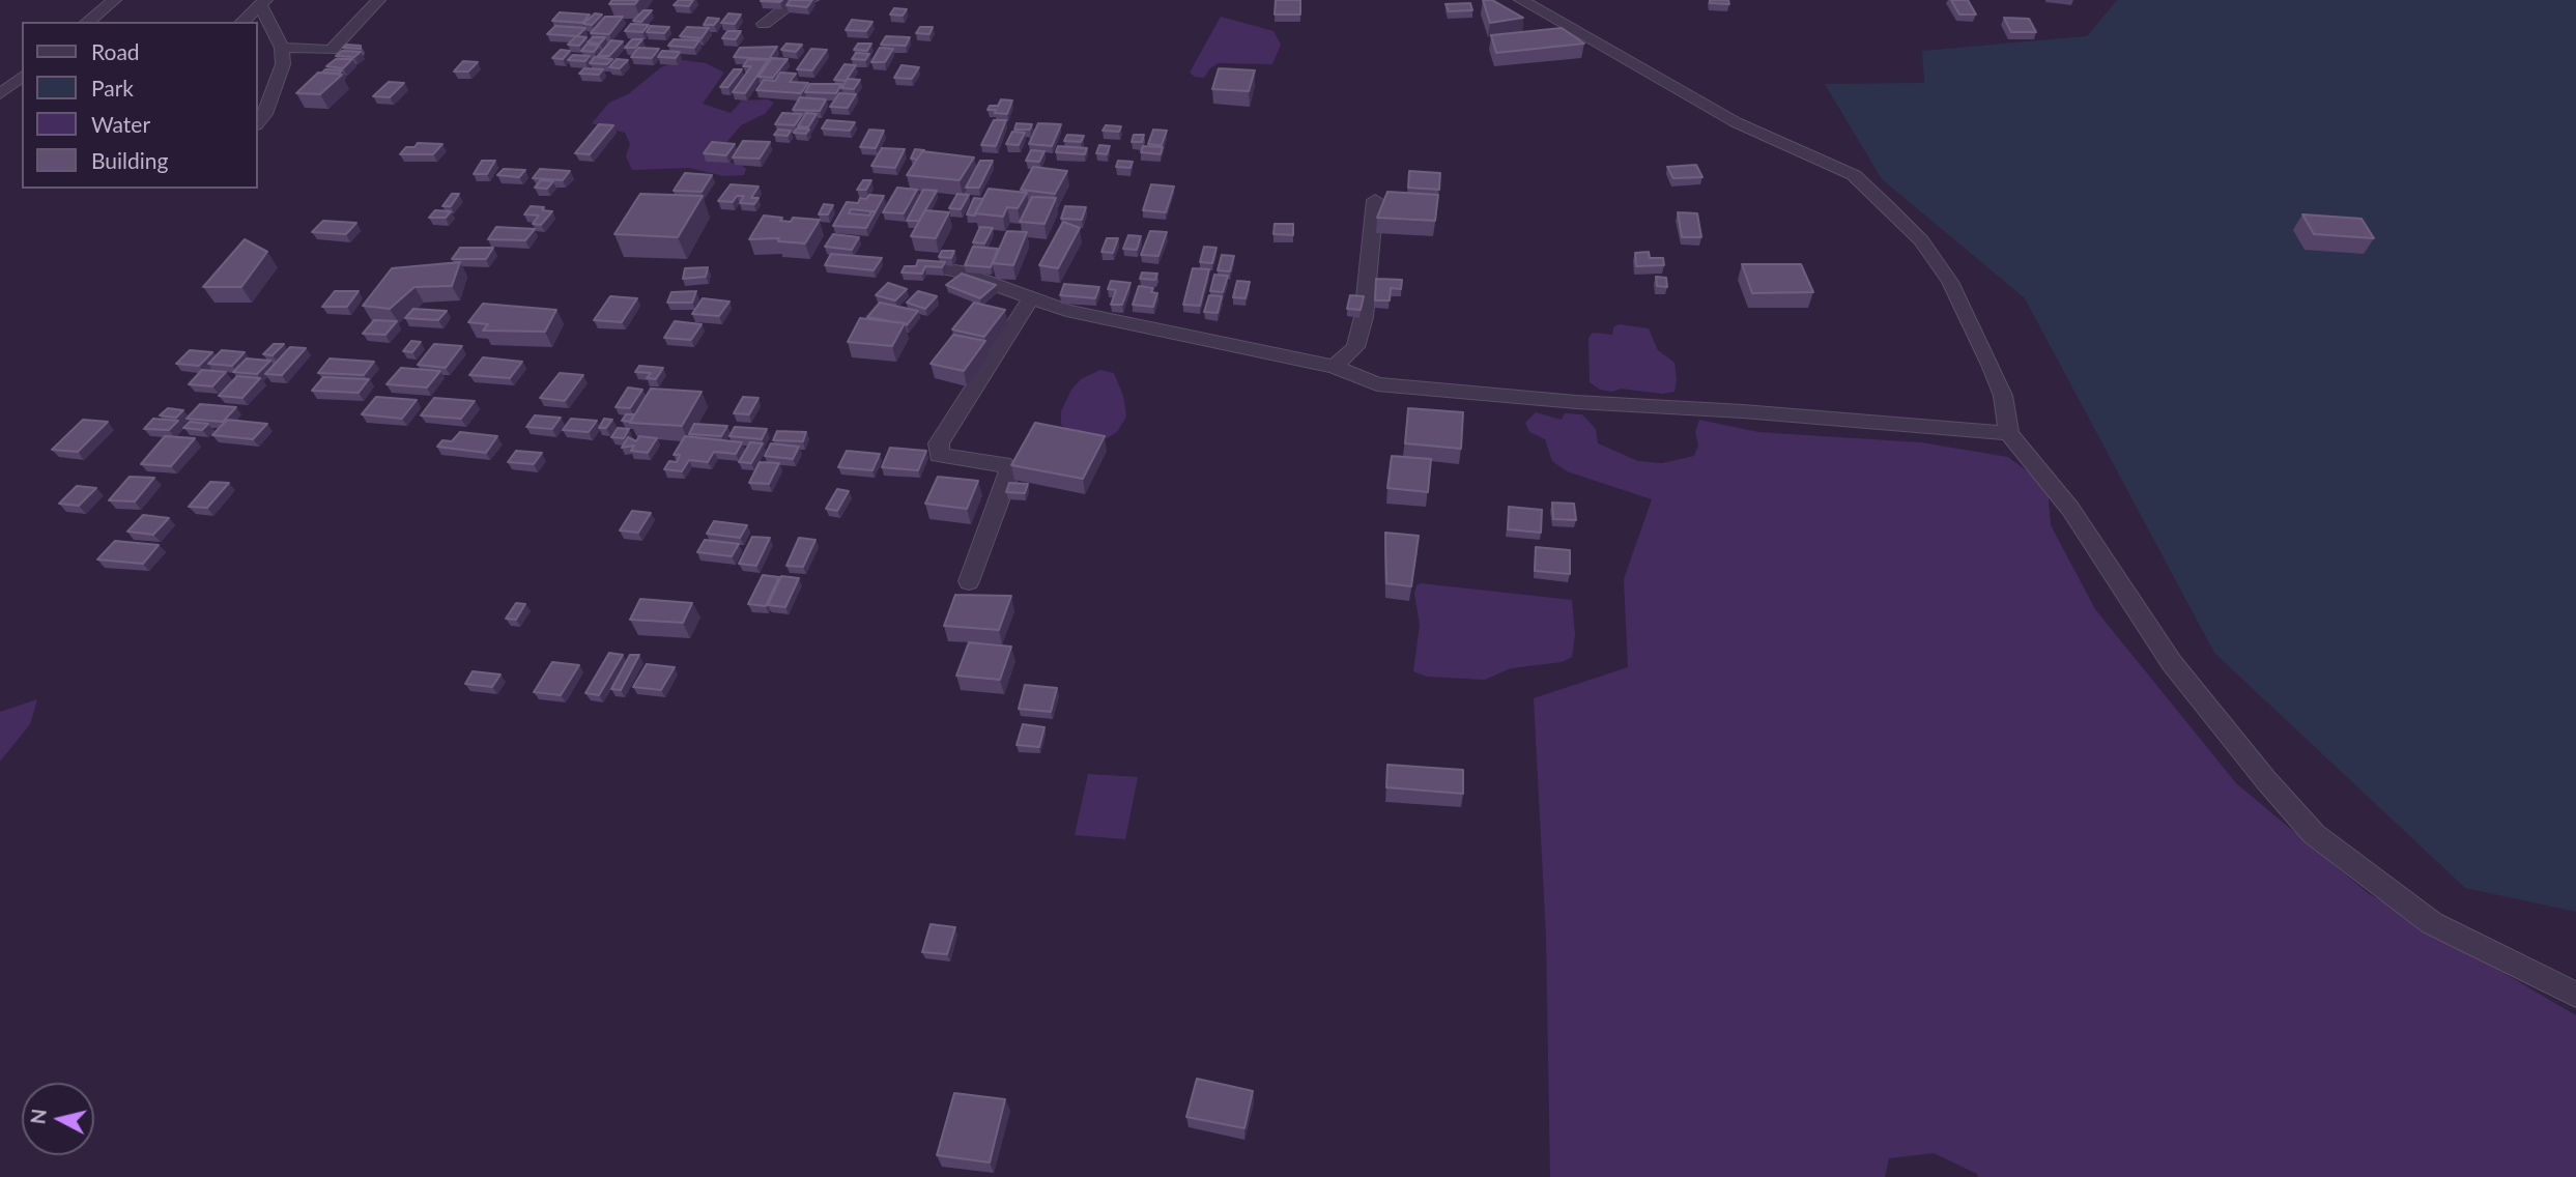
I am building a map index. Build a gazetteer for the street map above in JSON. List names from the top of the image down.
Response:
{
  "legend": [
    "Road",
    "Park",
    "Water",
    "Building"
  ],
  "north": "left"
}
